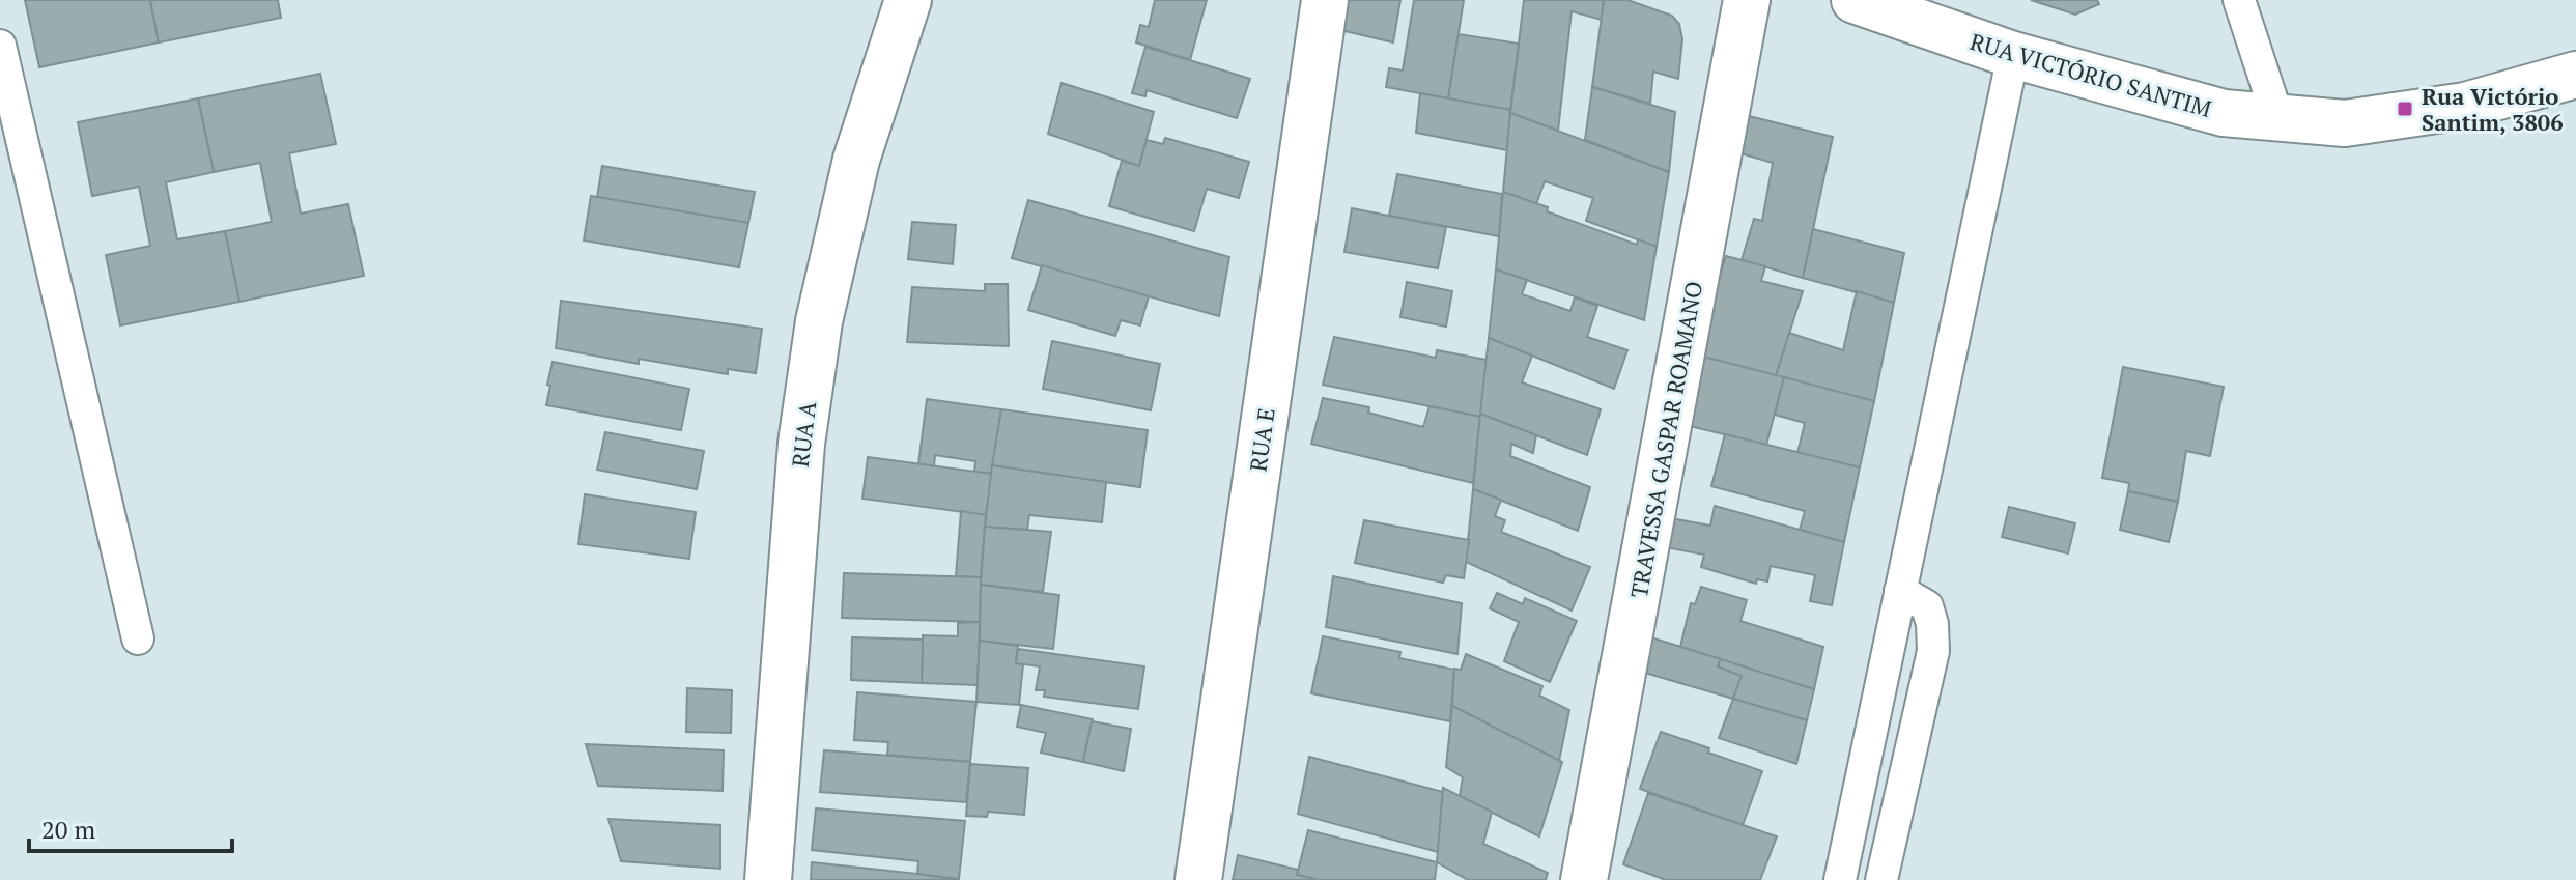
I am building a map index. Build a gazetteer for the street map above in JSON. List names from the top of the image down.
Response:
{
  "streets": {
    "street": [
      "RUA VICTÓRIO SANTIM",
      "RUA A",
      "RUA E",
      "TRAVESSA GASPAR ROAMANO"
    ]
  },
  "places": {
    "transit": ["Rua Victório Santim, 3806"]
  },
  "scale_bar": "20 m"
}
